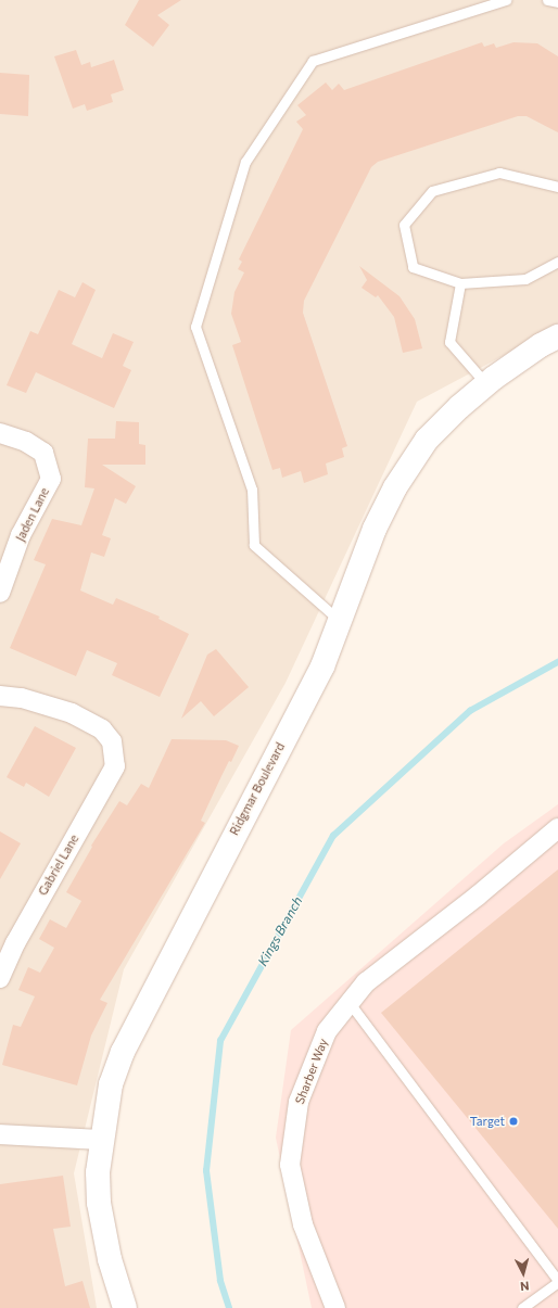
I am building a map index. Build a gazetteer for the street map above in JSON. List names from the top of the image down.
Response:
{
  "streets": {
    "street": [
      "Jaden Lane",
      "Ridgmar Boulevard",
      "Gabriel Lane",
      "Sharber Way"
    ]
  },
  "water": ["Kings Branch"],
  "places": ["Target"],
  "north": "bottom"
}
